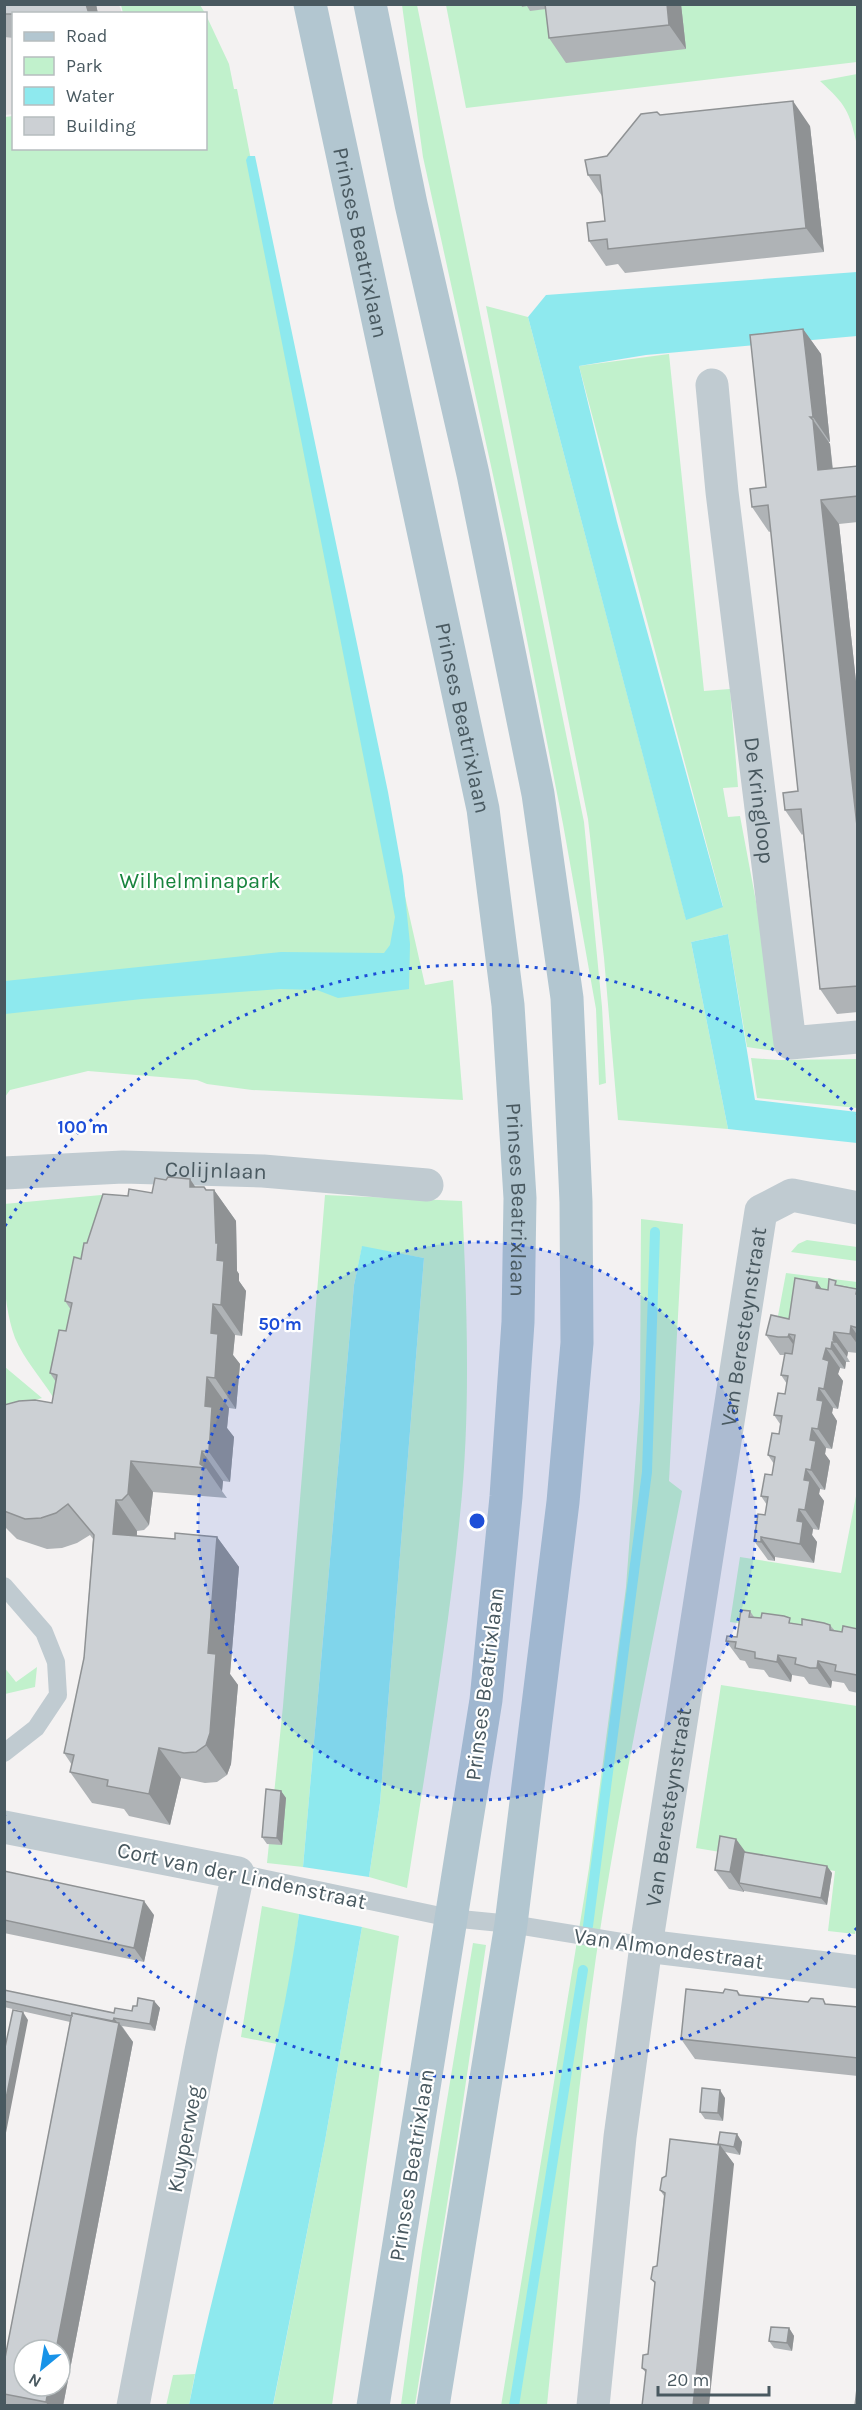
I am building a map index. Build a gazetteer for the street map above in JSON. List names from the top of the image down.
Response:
{
  "streets": {
    "main road": ["Prinses Beatrixlaan"],
    "street": [
      "De Kringloop",
      "Colijnlaan",
      "Van Beresteynstraat",
      "Cort van der Lindenstraat",
      "Van Almondestraat",
      "Kuyperweg"
    ]
  },
  "crossings": [
    ["Prinses Beatrixlaan", "Cort van der Lindenstraat"],
    ["Prinses Beatrixlaan", "Van Almondestraat"],
    ["Van Beresteynstraat", "Van Almondestraat"],
    ["Cort van der Lindenstraat", "Van Almondestraat"],
    ["Cort van der Lindenstraat", "Kuyperweg"]
  ],
  "parks": ["Wilhelminapark"],
  "legend": [
    "Road",
    "Park",
    "Water",
    "Building"
  ],
  "scale_bar": "20 m",
  "north": "bottom left",
  "rings": ["100 m", "50 m"]
}
